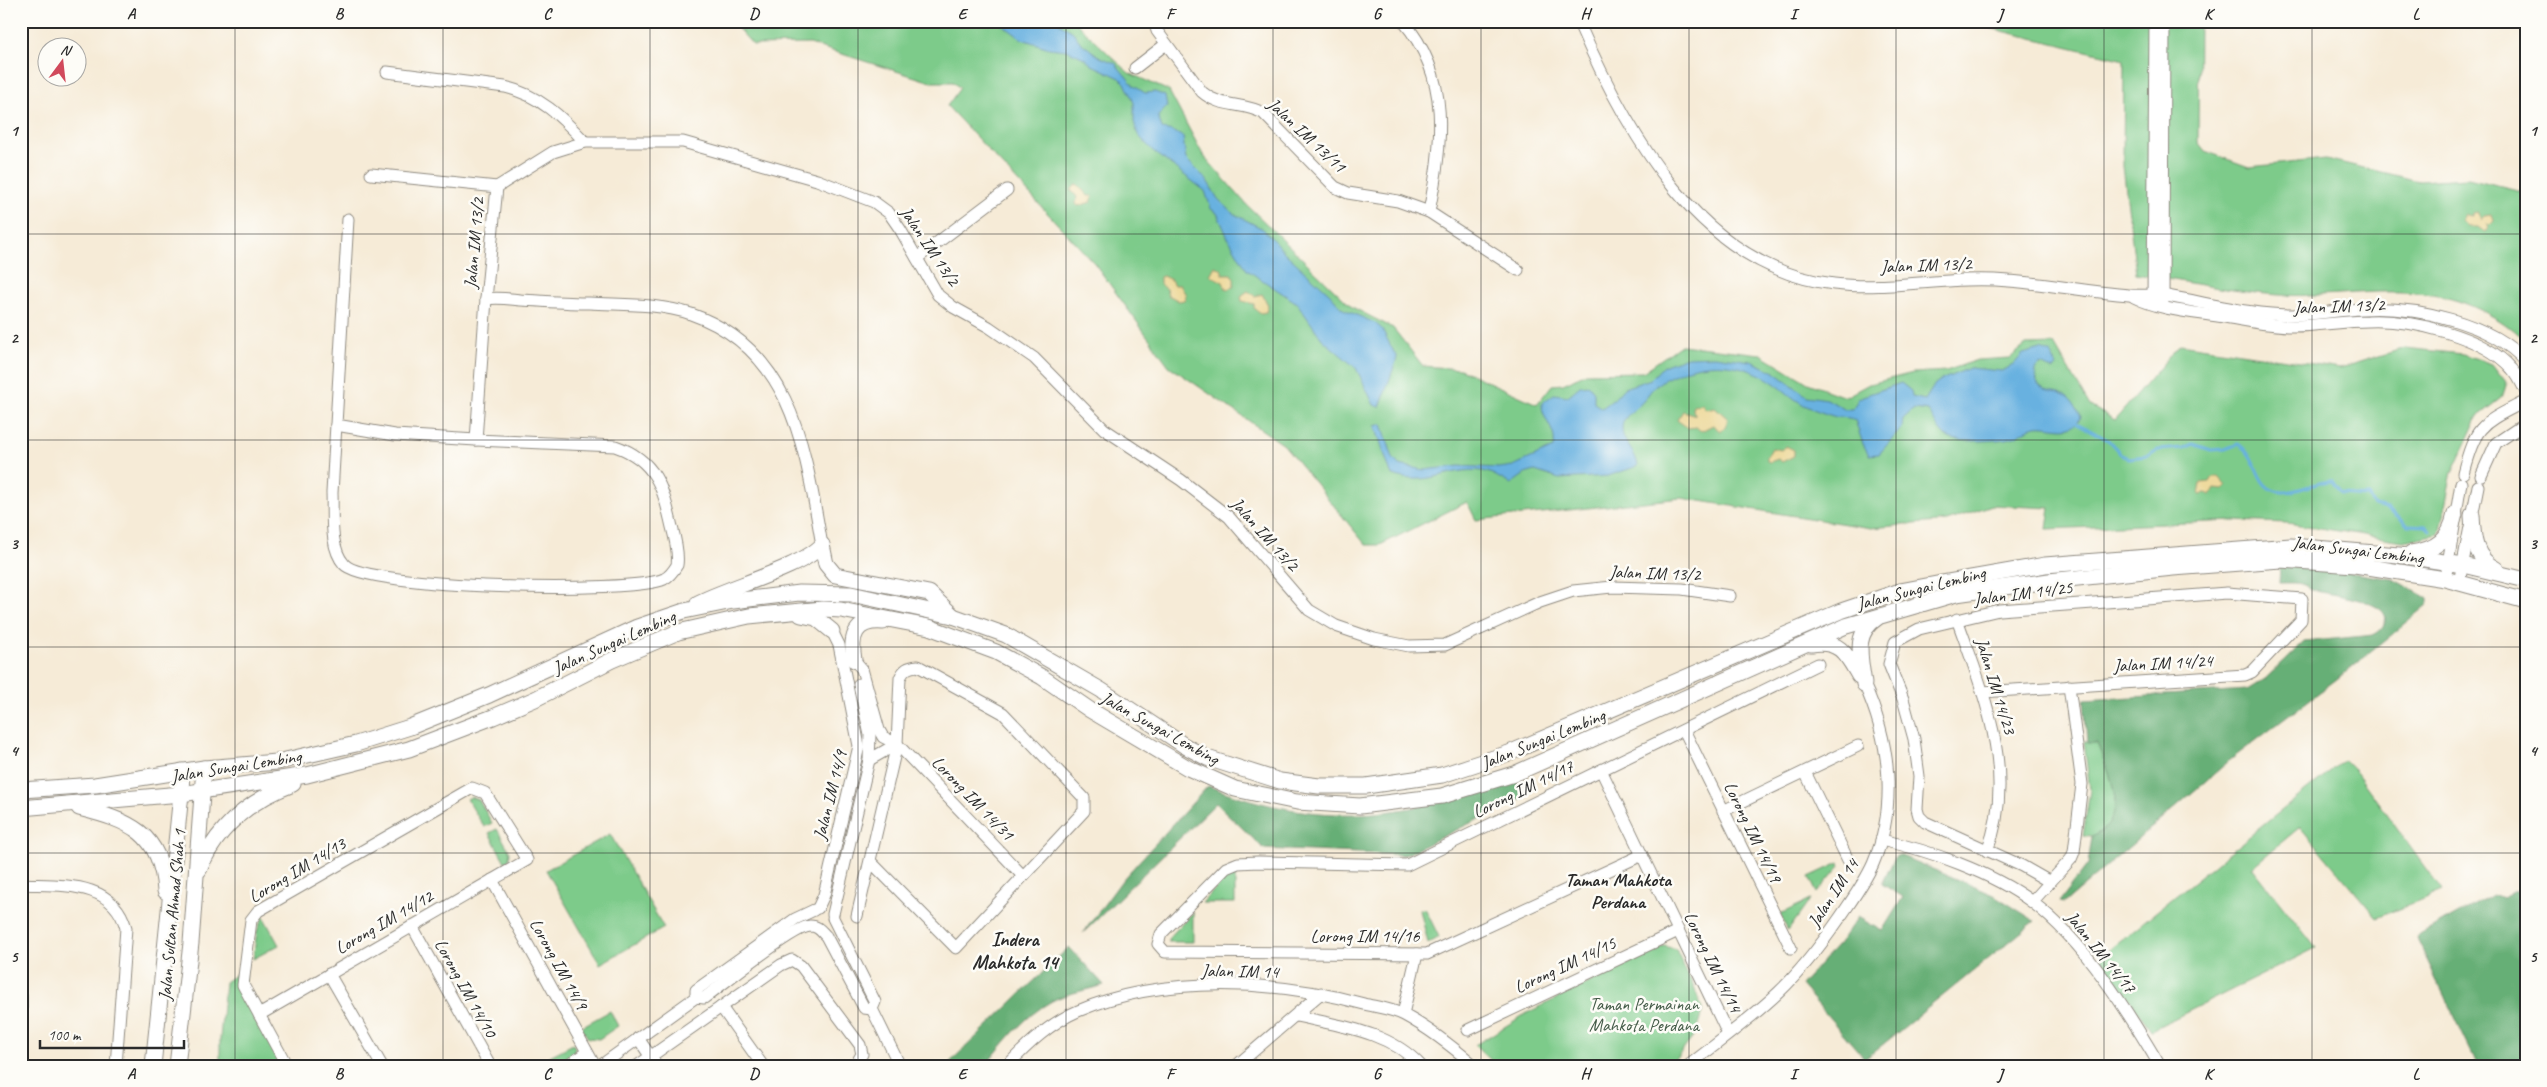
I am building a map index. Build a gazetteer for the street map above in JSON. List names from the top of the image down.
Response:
{
  "streets": {
    "main road": ["Jalan Sungai Lembing", "Jalan Sultan Ahmad Shah 1"],
    "street": [
      "Jalan IM 13/11",
      "Jalan IM 13/2",
      "Jalan IM 14/25",
      "Jalan IM 14/24",
      "Jalan IM 14/23",
      "Lorong IM 14/17",
      "Jalan IM 14/9",
      "Lorong IM 14/31",
      "Lorong IM 14/19",
      "Lorong IM 14/13",
      "Jalan IM 14",
      "Lorong IM 14/12",
      "Lorong IM 14/16",
      "Jalan IM 14/17",
      "Lorong IM 14/14",
      "Lorong IM 14/9",
      "Lorong IM 14/15",
      "Lorong IM 14/10"
    ]
  },
  "crossings": [
    ["Jalan Sungai Lembing", "Jalan Sultan Ahmad Shah 1"],
    ["Jalan IM 14/25", "Jalan IM 14/24"],
    ["Jalan IM 14/25", "Jalan IM 14/23"],
    ["Jalan IM 14/24", "Jalan IM 14/23"],
    ["Lorong IM 14/17", "Lorong IM 14/19"],
    ["Lorong IM 14/17", "Lorong IM 14/16"],
    ["Lorong IM 14/17", "Lorong IM 14/14"],
    ["Jalan IM 14/9", "Lorong IM 14/31"],
    ["Lorong IM 14/13", "Lorong IM 14/12"],
    ["Jalan IM 14", "Jalan IM 14/17"],
    ["Jalan IM 14", "Lorong IM 14/14"],
    ["Lorong IM 14/12", "Lorong IM 14/9"],
    ["Lorong IM 14/12", "Lorong IM 14/10"],
    ["Lorong IM 14/16", "Lorong IM 14/14"],
    ["Lorong IM 14/14", "Lorong IM 14/15"]
  ],
  "districts": ["Taman Mahkota Perdana", "Indera Mahkota 14"],
  "parks": ["Taman Permainan Mahkota Perdana"],
  "scale_bar": "100 m",
  "north": "top",
  "grid": {
    "columns": [
      "A",
      "B",
      "C",
      "D",
      "E",
      "F",
      "G",
      "H",
      "I",
      "J",
      "K",
      "L"
    ],
    "rows": [
      "1",
      "2",
      "3",
      "4",
      "5"
    ]
  }
}
